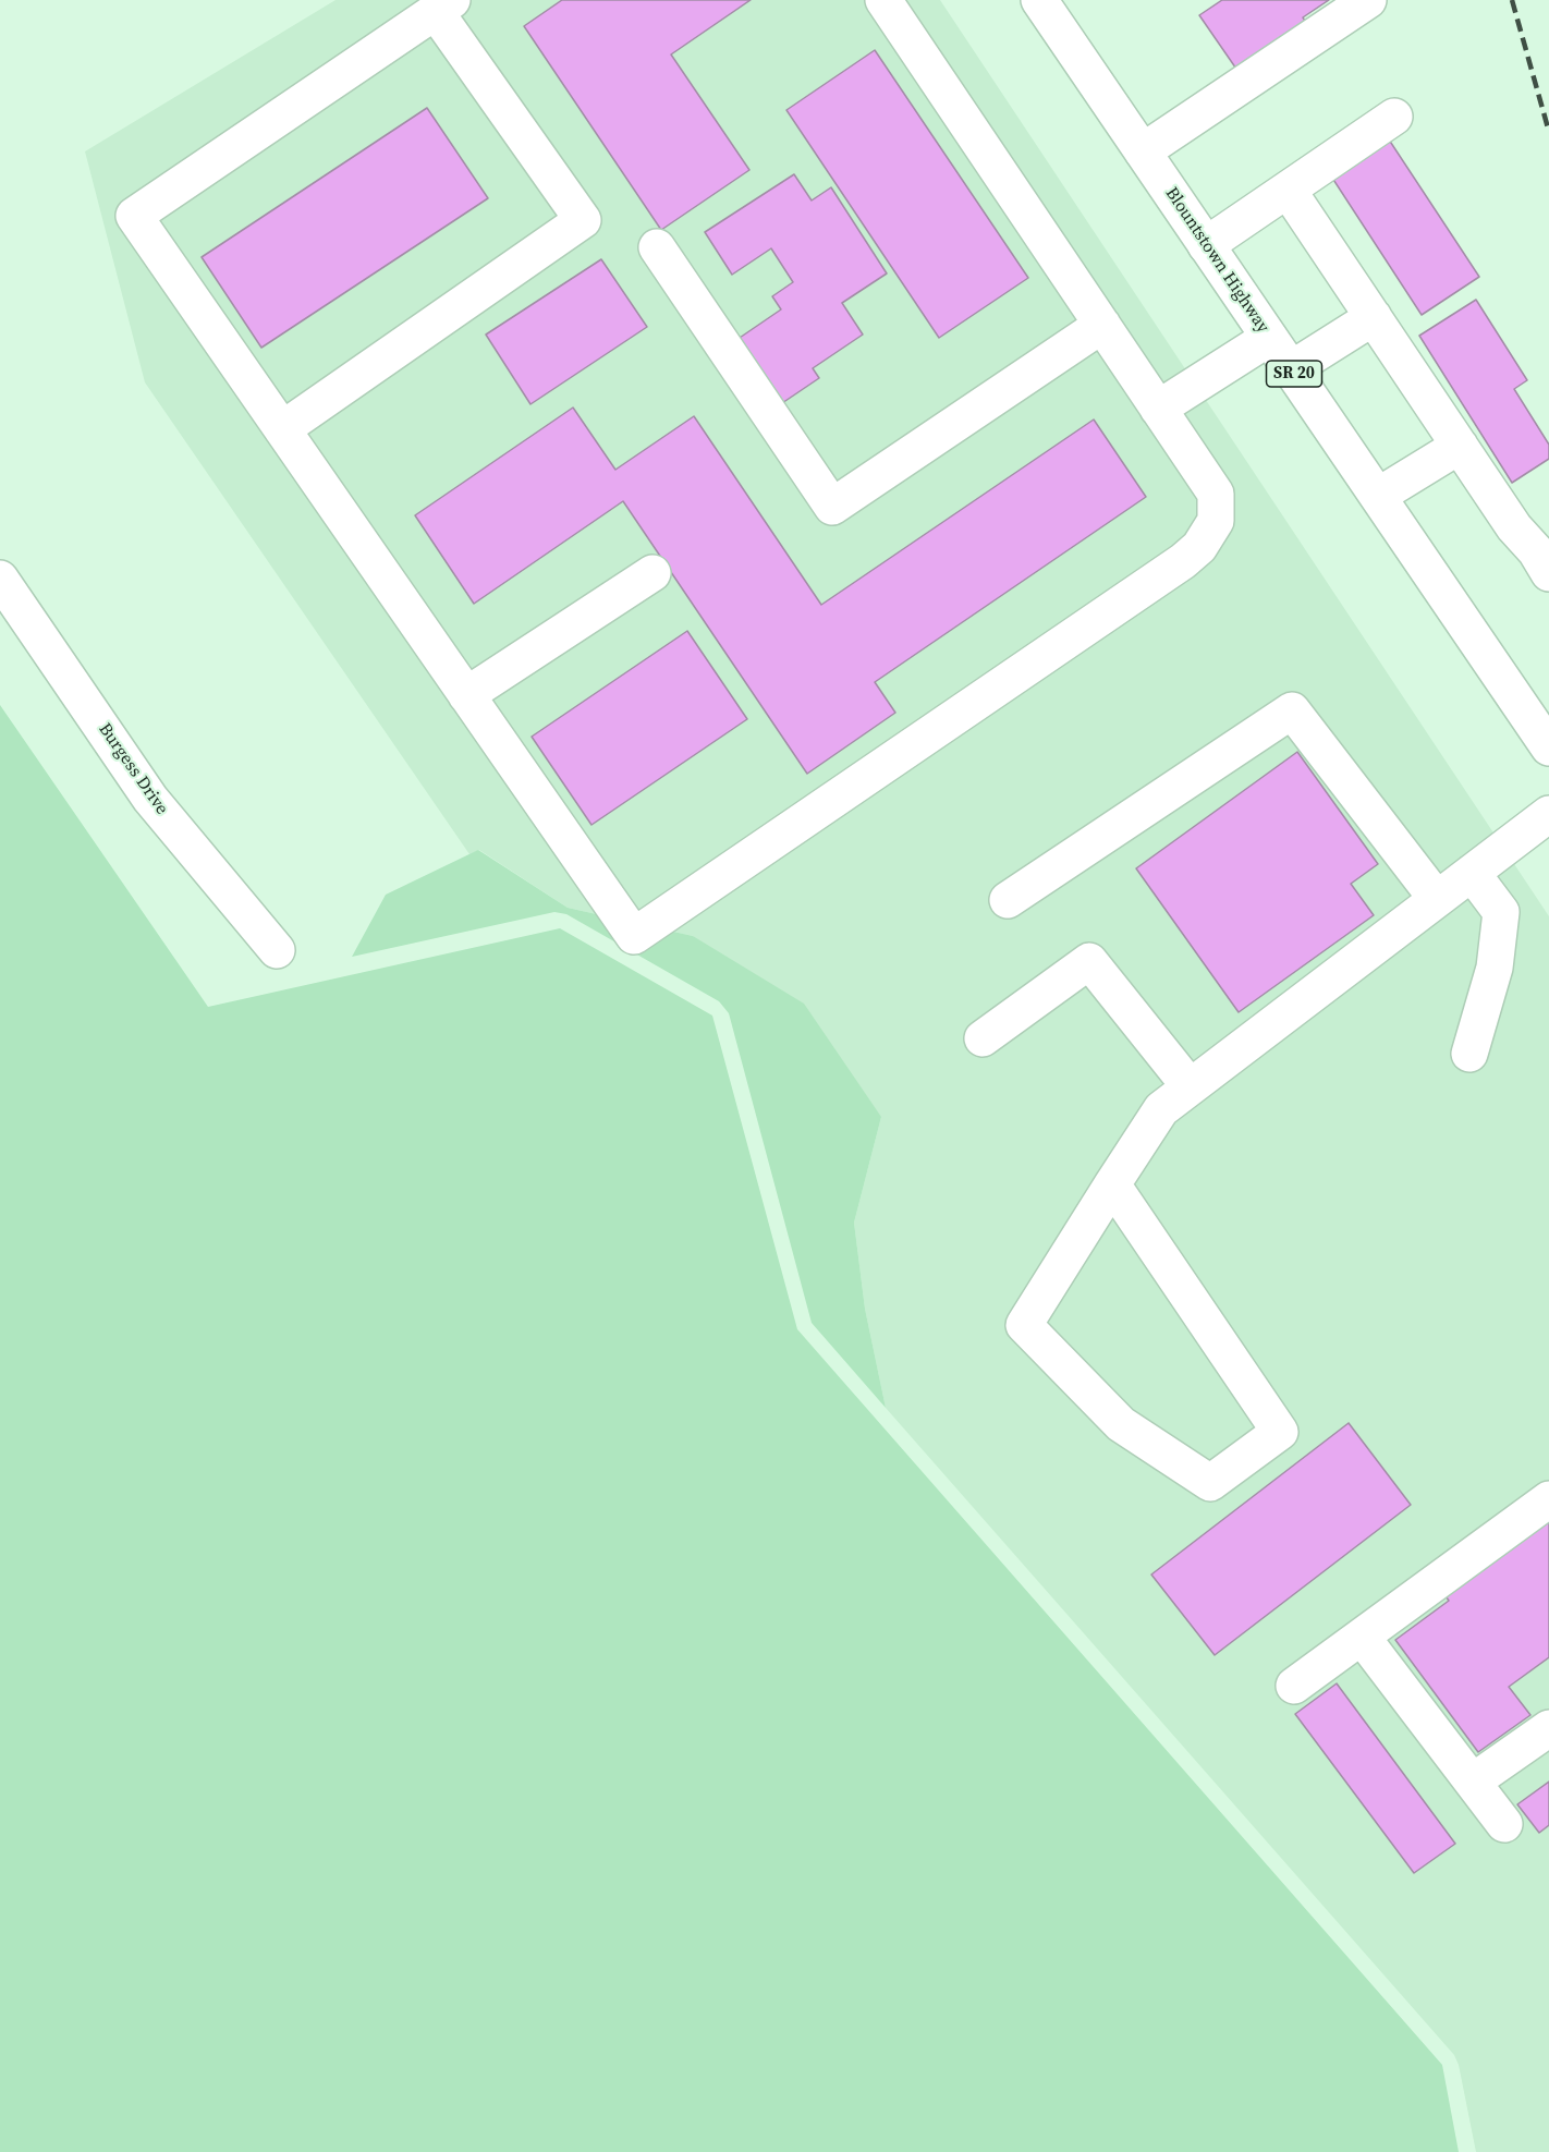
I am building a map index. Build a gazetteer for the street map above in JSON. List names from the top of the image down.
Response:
{
  "streets": {
    "main road": ["Blountstown Highway", "SR 20", "Burgess Drive"]
  }
}
